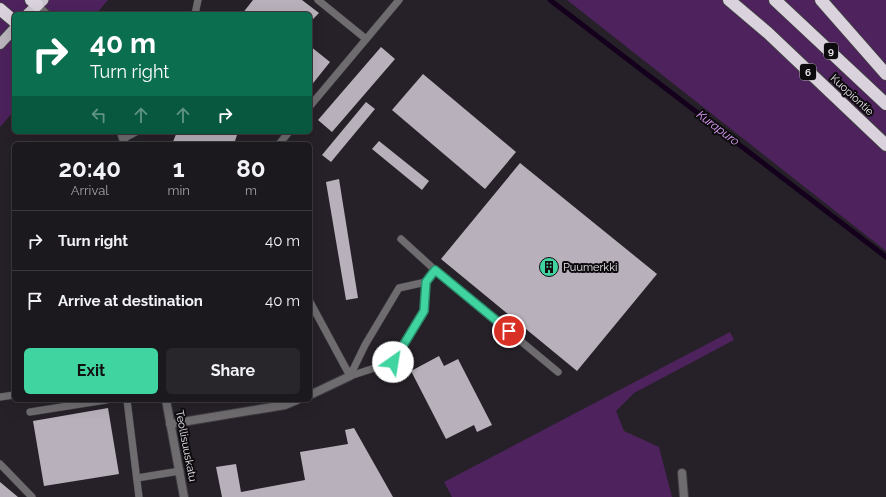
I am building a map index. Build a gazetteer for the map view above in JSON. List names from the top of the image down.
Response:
{
  "streets": {
    "highway": ["9", "6", "Kuopiontie"],
    "street": ["Teollisuuskatu"]
  },
  "water": ["Kurapuro"],
  "places": {
    "building": ["Puumerkki"]
  },
  "page": {
    "turn": ["40 m", "Turn right"],
    "eta": [
      "20:40",
      "Arrival",
      "1",
      "min",
      "80",
      "m"
    ],
    "list": [
      {
        "name": "Turn right",
        "value": "40 m"
      },
      {
        "name": "Arrive at destination",
        "value": "40 m"
      }
    ],
    "buttons": ["Exit", "Share"]
  }
}
